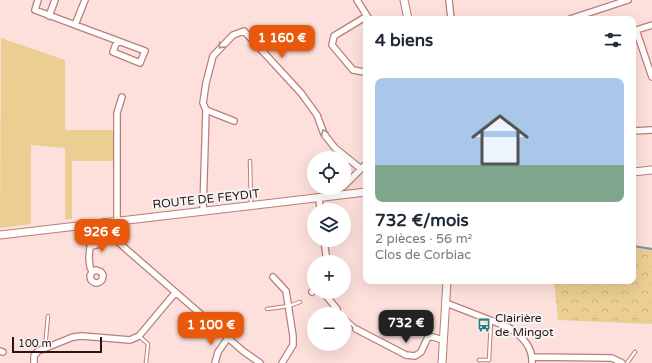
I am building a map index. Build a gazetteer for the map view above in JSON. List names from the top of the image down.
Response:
{
  "streets": {
    "street": ["ROUTE DE FEYDIT"]
  },
  "places": {
    "bus stop": ["Clairière de Mingot"]
  },
  "scale_bar": "100 m",
  "page": {
    "heading": "4 biens",
    "price": [
      "1 160 €",
      "926 €",
      "732 €",
      "1 100 €"
    ],
    "list": [
      {
        "name": "732 €/mois",
        "note": "2 pièces · 56 m² · Clos de Corbiac"
      }
    ],
    "map_buttons": ["+", "−"],
    "scale": "100 m"
  }
}
